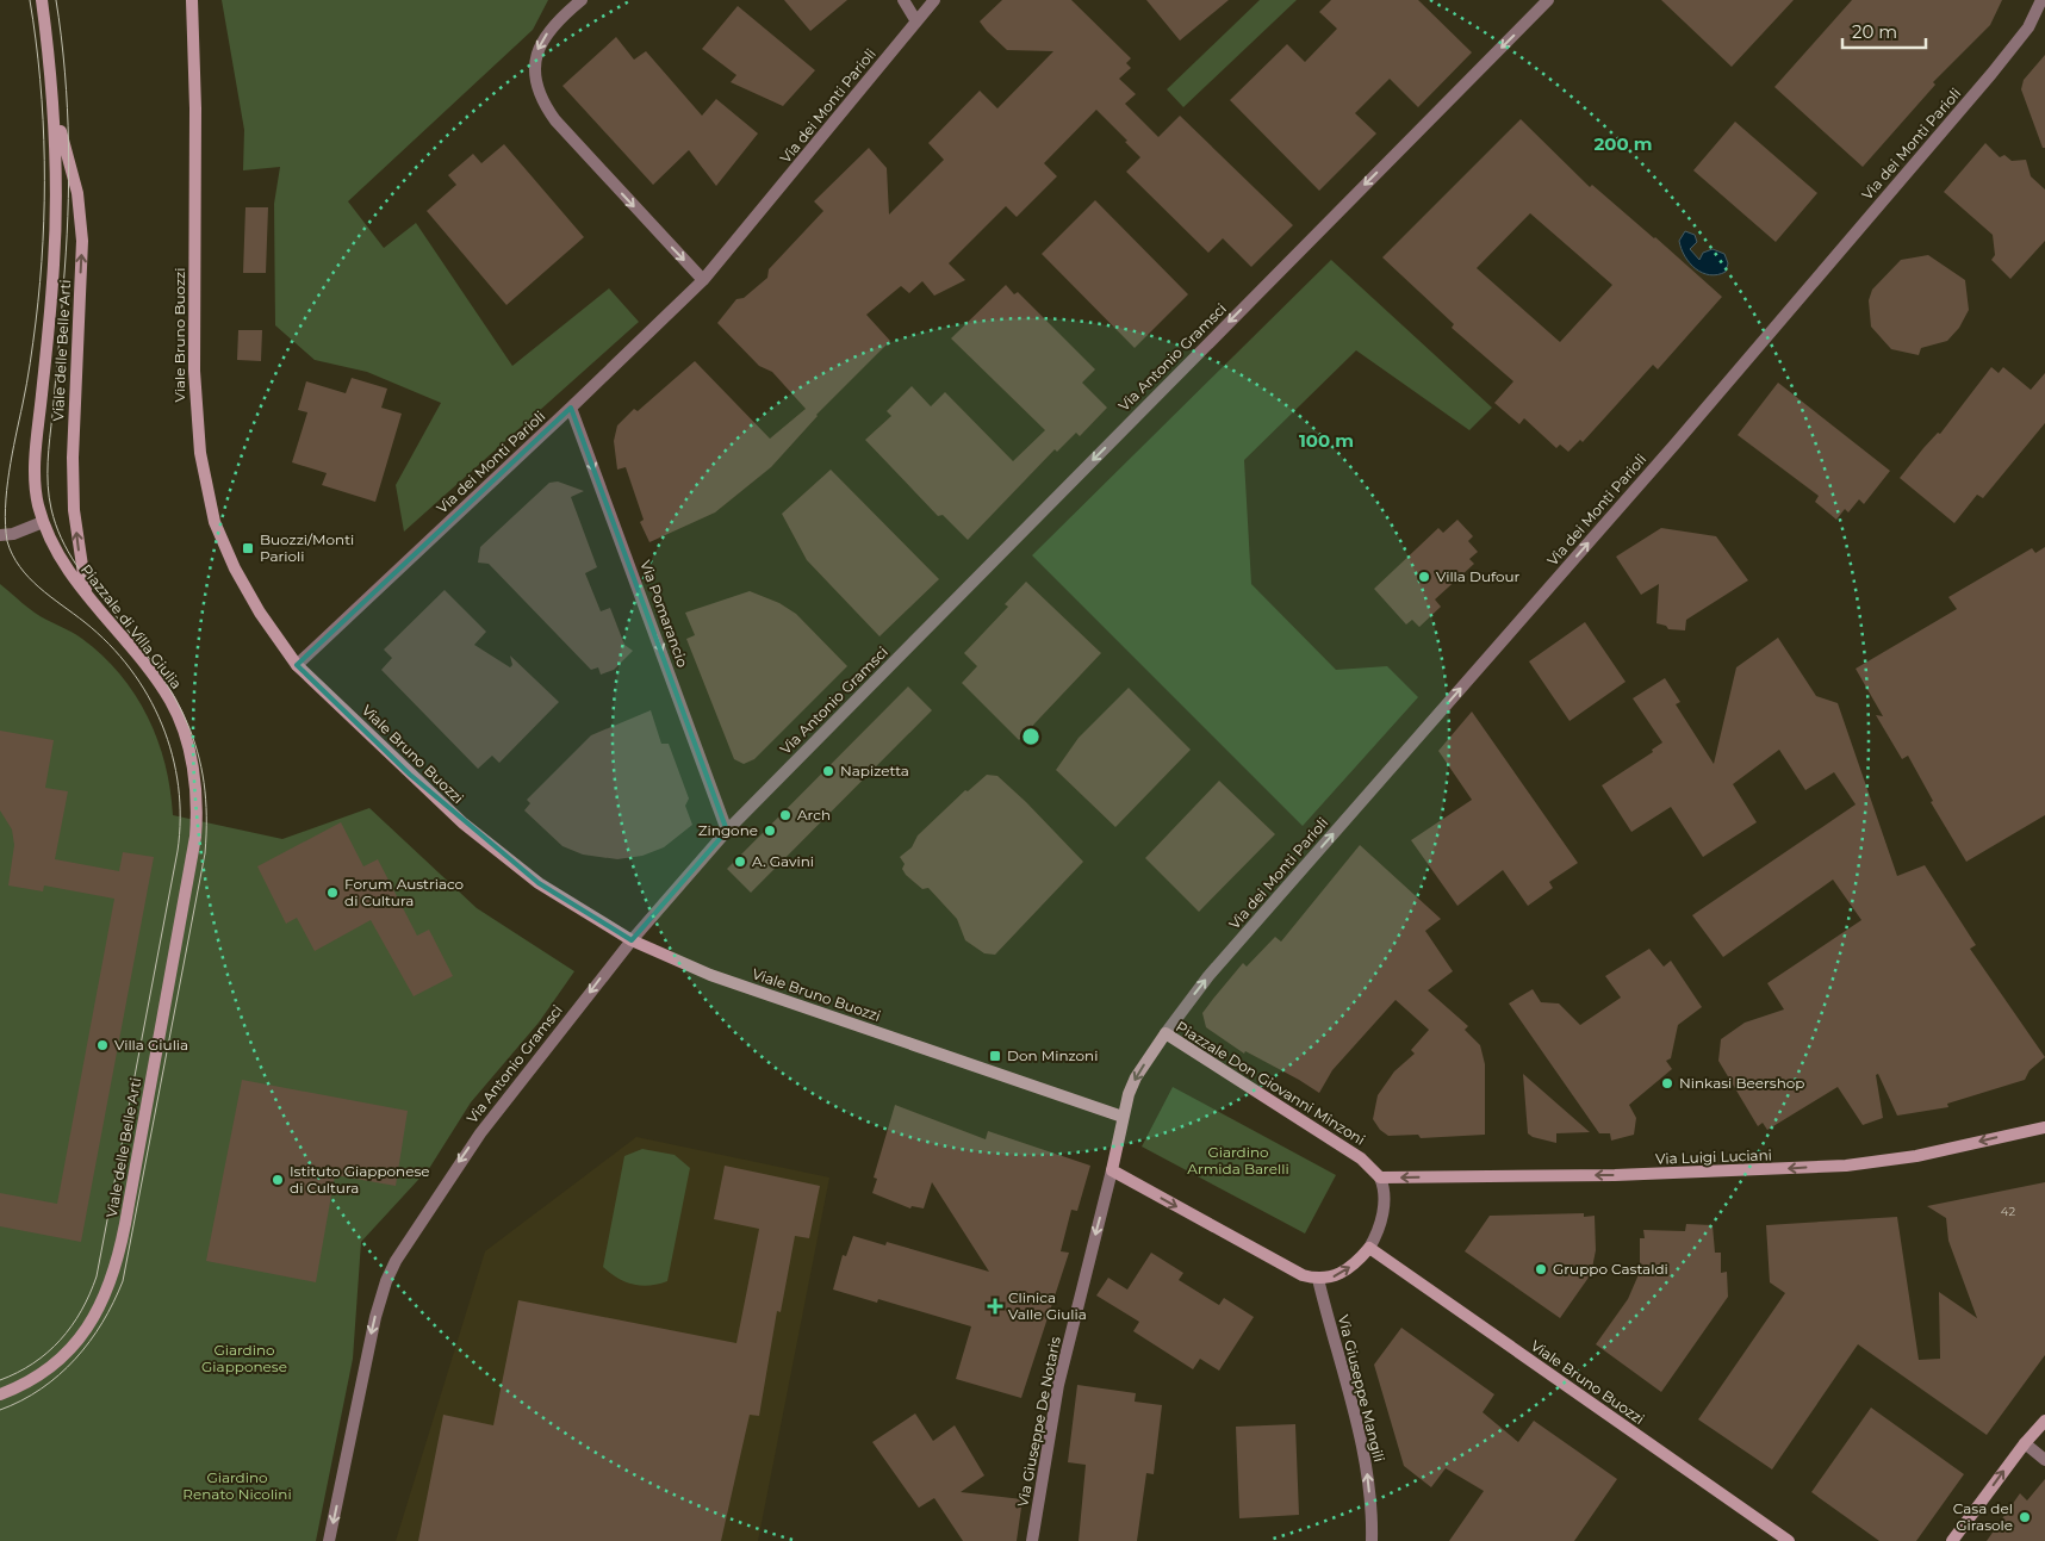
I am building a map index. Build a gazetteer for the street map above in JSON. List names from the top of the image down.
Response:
{
  "streets": {
    "street": [
      "Via dei Monti Parioli",
      "Viale Bruno Buozzi",
      "Viale delle Belle Arti",
      "Via Antonio Gramsci",
      "Via Pomarancio",
      "Piazzale di Villa Giulia",
      "Piazzale Don Giovanni Minzoni",
      "Via Luigi Luciani",
      "Via Giuseppe Mangili",
      "Via Giuseppe De Notaris"
    ]
  },
  "crossings": [
    ["Via dei Monti Parioli", "Viale Bruno Buozzi"],
    ["Via dei Monti Parioli", "Via Pomarancio"],
    ["Via dei Monti Parioli", "Piazzale Don Giovanni Minzoni"],
    ["Viale Bruno Buozzi", "Via Antonio Gramsci"],
    ["Viale Bruno Buozzi", "Piazzale Don Giovanni Minzoni"],
    ["Viale delle Belle Arti", "Piazzale di Villa Giulia"],
    ["Via Antonio Gramsci", "Via Pomarancio"],
    ["Piazzale Don Giovanni Minzoni", "Via Luigi Luciani"],
    ["Piazzale Don Giovanni Minzoni", "Via Giuseppe De Notaris"]
  ],
  "one_way": [
    "Via dei Monti Parioli",
    "Via Antonio Gramsci",
    "Via Pomarancio",
    "Via Luigi Luciani",
    "Via Giuseppe Mangili",
    "Via Giuseppe De Notaris"
  ],
  "parks": ["Giardino Armida Barelli", "Giardino Giapponese", "Giardino Renato Nicolini"],
  "places": {
    "transit": ["Buozzi/Monti Parioli", "Don Minzoni"],
    "other": [
      "Villa Dufour",
      "Napizetta",
      "Arch",
      "Zingone",
      "A. Gavini",
      "Forum Austriaco di Cultura",
      "Villa Giulia",
      "Ninkasi Beershop",
      "Istituto Giapponese di Cultura",
      "Gruppo Castaldi",
      "Casa del Girasole"
    ],
    "health": ["Clinica Valle Giulia"]
  },
  "house_numbers": ["42"],
  "scale_bar": "20 m",
  "rings": ["200 m", "100 m"]
}
